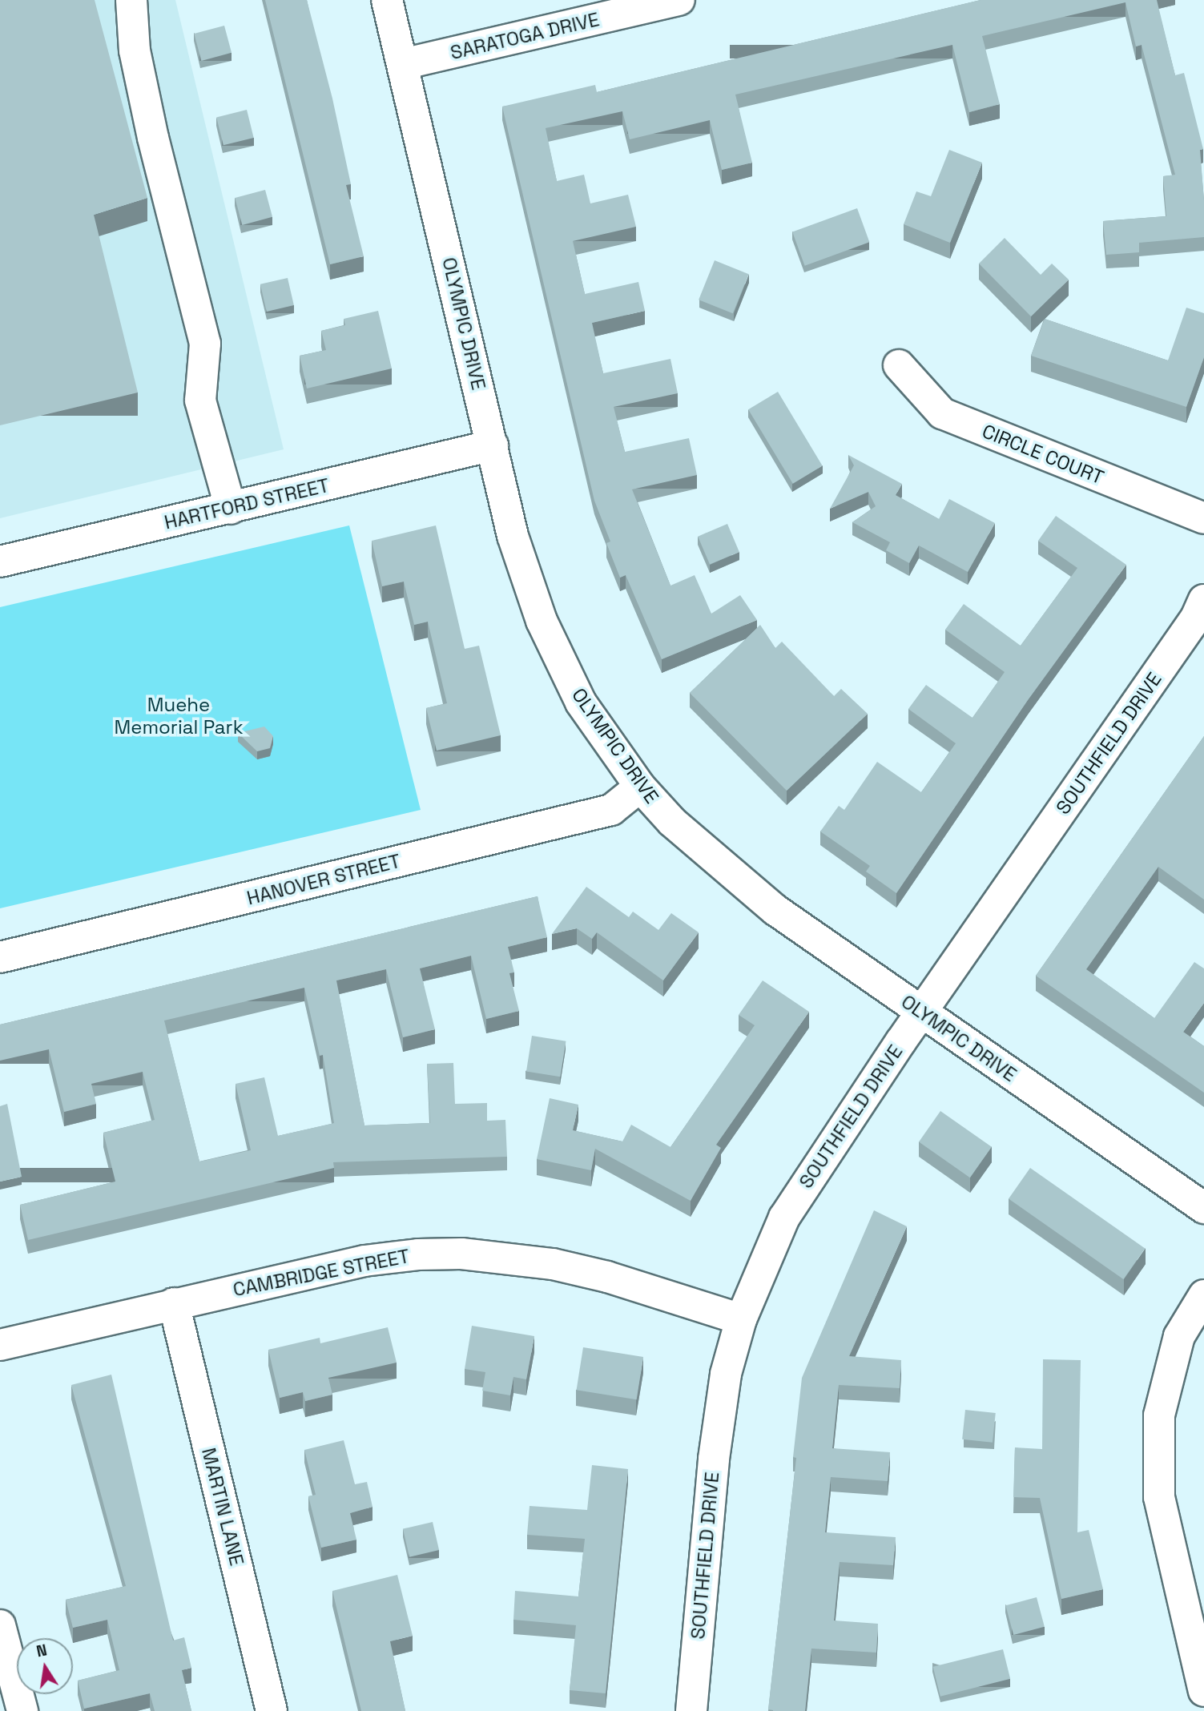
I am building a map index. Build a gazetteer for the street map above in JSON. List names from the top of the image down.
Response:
{
  "streets": {
    "street": [
      "SARATOGA DRIVE",
      "OLYMPIC DRIVE",
      "CIRCLE COURT",
      "HARTFORD STREET",
      "SOUTHFIELD DRIVE",
      "HANOVER STREET",
      "CAMBRIDGE STREET",
      "MARTIN LANE"
    ]
  },
  "crossings": [
    ["SARATOGA DRIVE", "OLYMPIC DRIVE"],
    ["OLYMPIC DRIVE", "HARTFORD STREET"],
    ["OLYMPIC DRIVE", "SOUTHFIELD DRIVE"],
    ["OLYMPIC DRIVE", "HANOVER STREET"],
    ["SOUTHFIELD DRIVE", "CAMBRIDGE STREET"],
    ["CAMBRIDGE STREET", "MARTIN LANE"]
  ],
  "parks": ["Muehe Memorial Park"],
  "north": "top"
}
